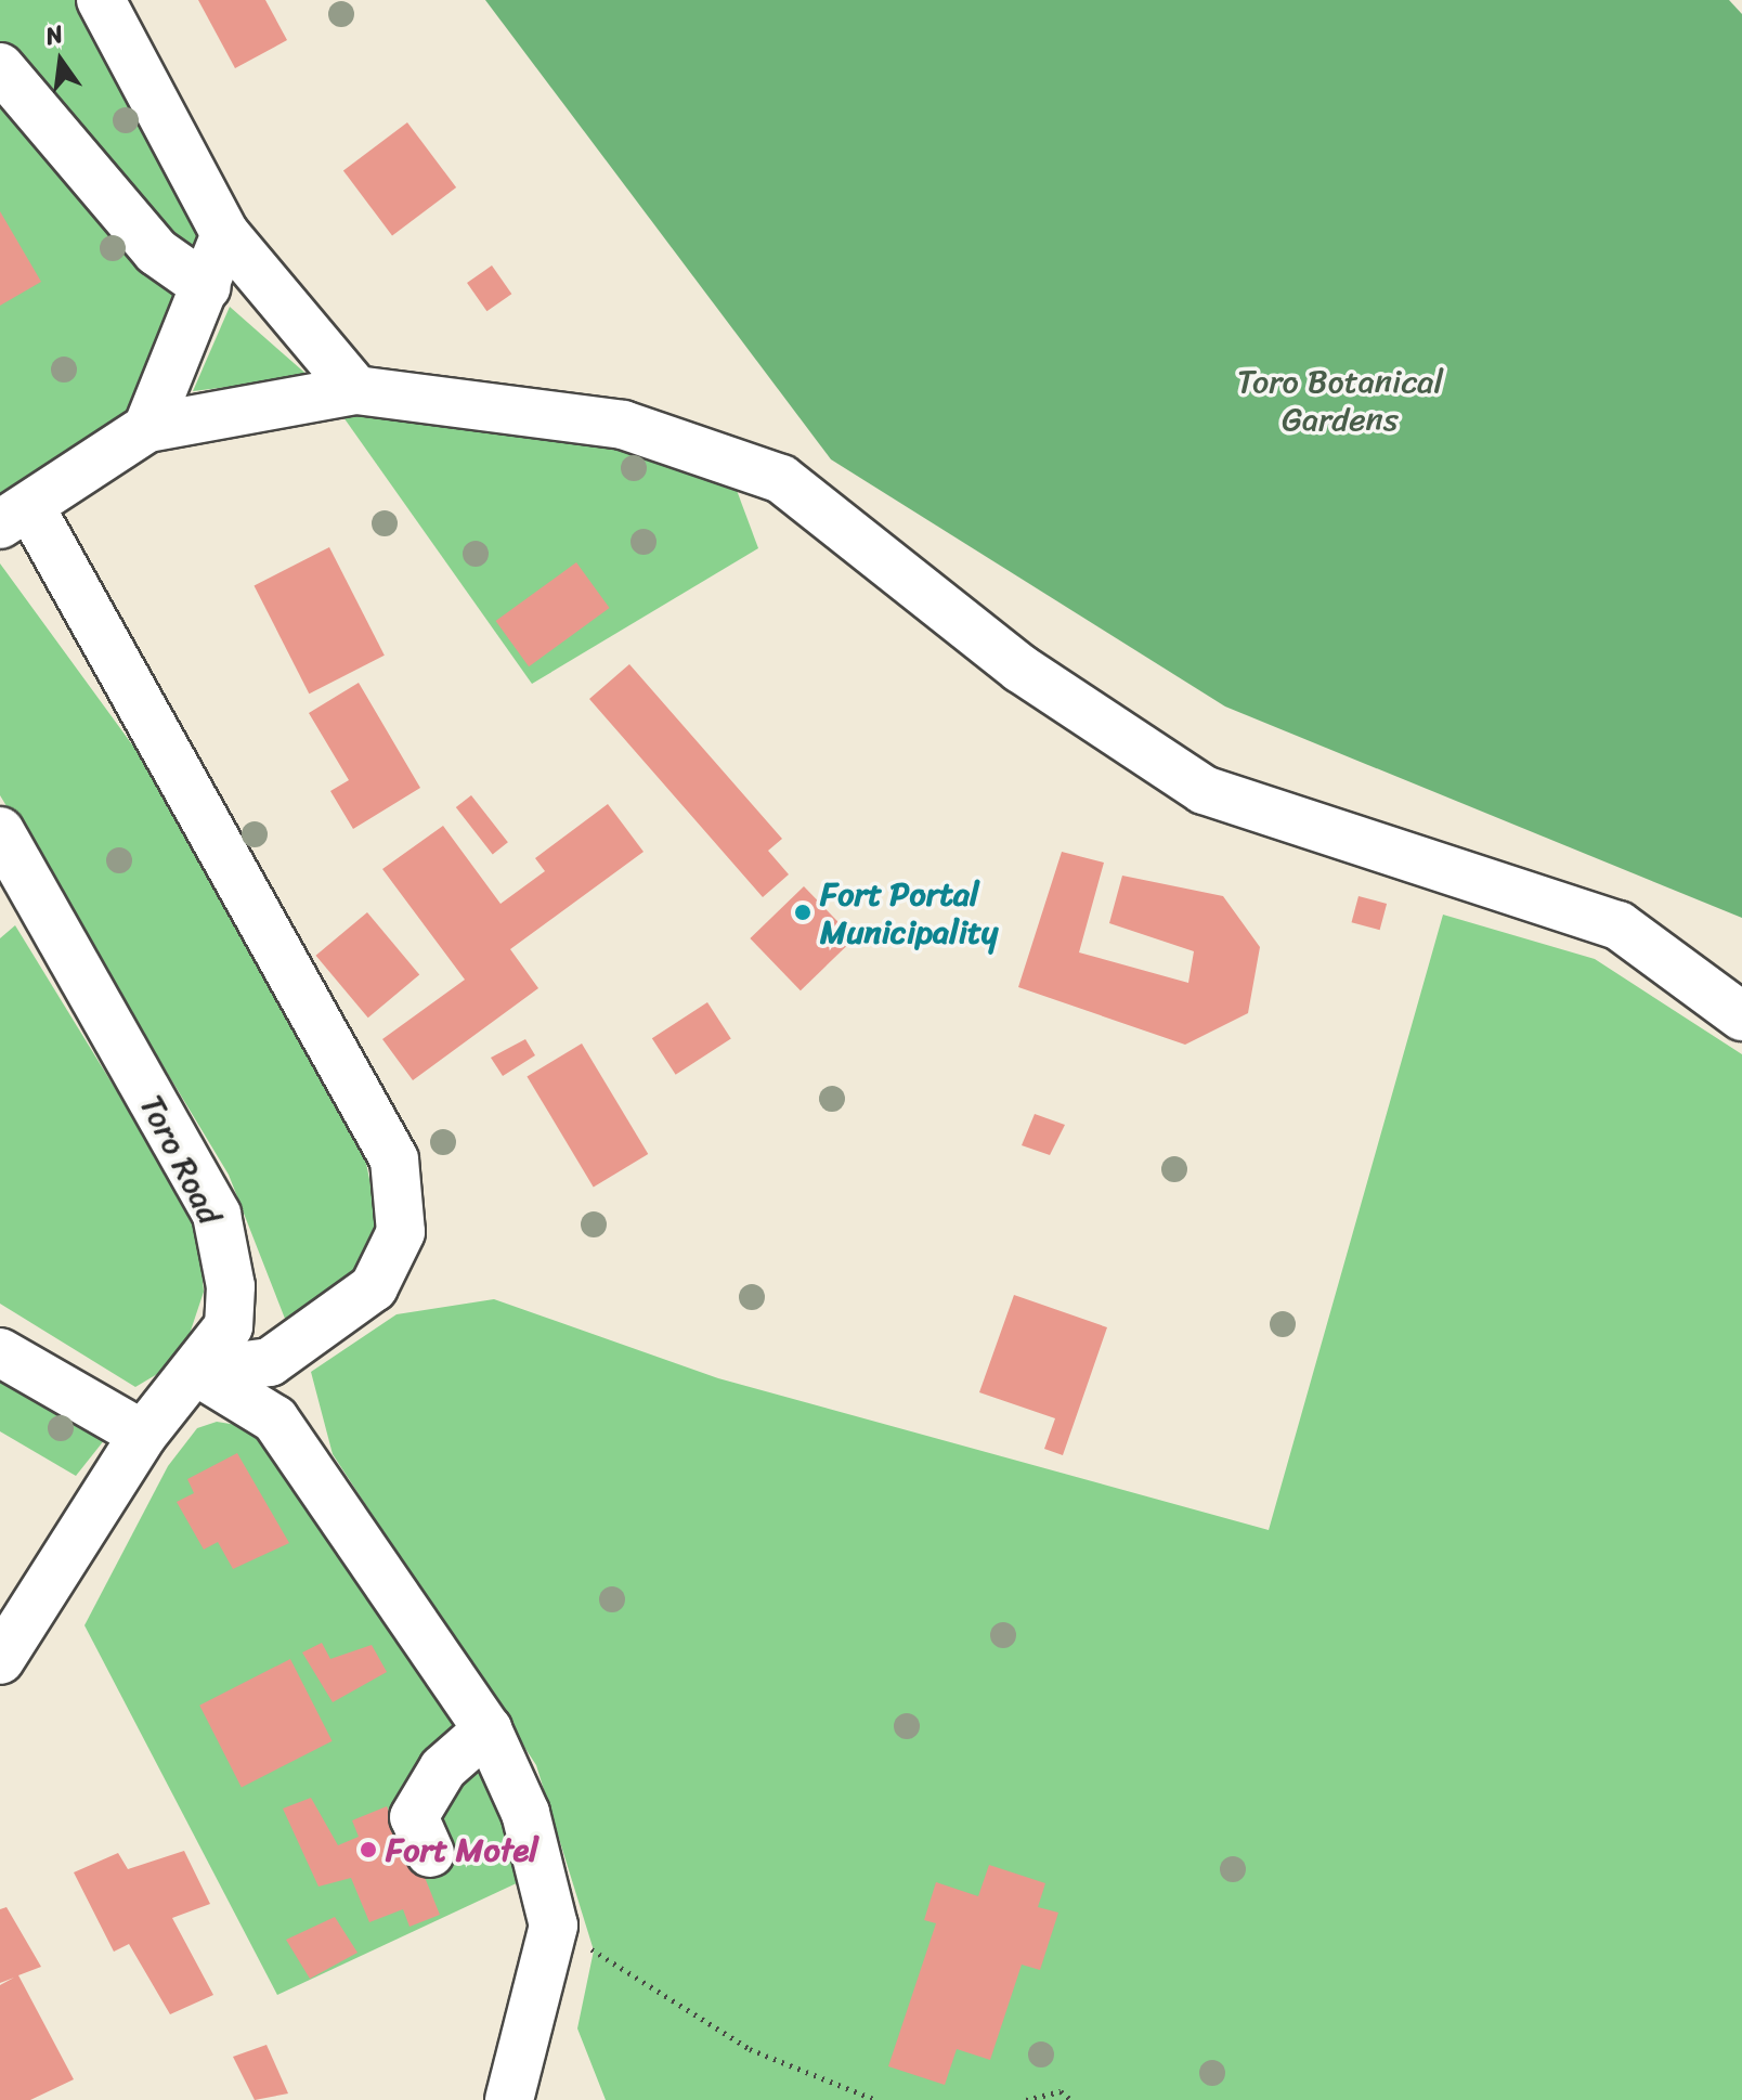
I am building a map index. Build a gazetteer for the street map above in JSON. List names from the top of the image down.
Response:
{
  "streets": {
    "main road": ["Toro Road"]
  },
  "parks": ["Toro Botanical Gardens"],
  "places": ["Fort Portal Municipality", "Fort Motel"],
  "north": "top"
}
